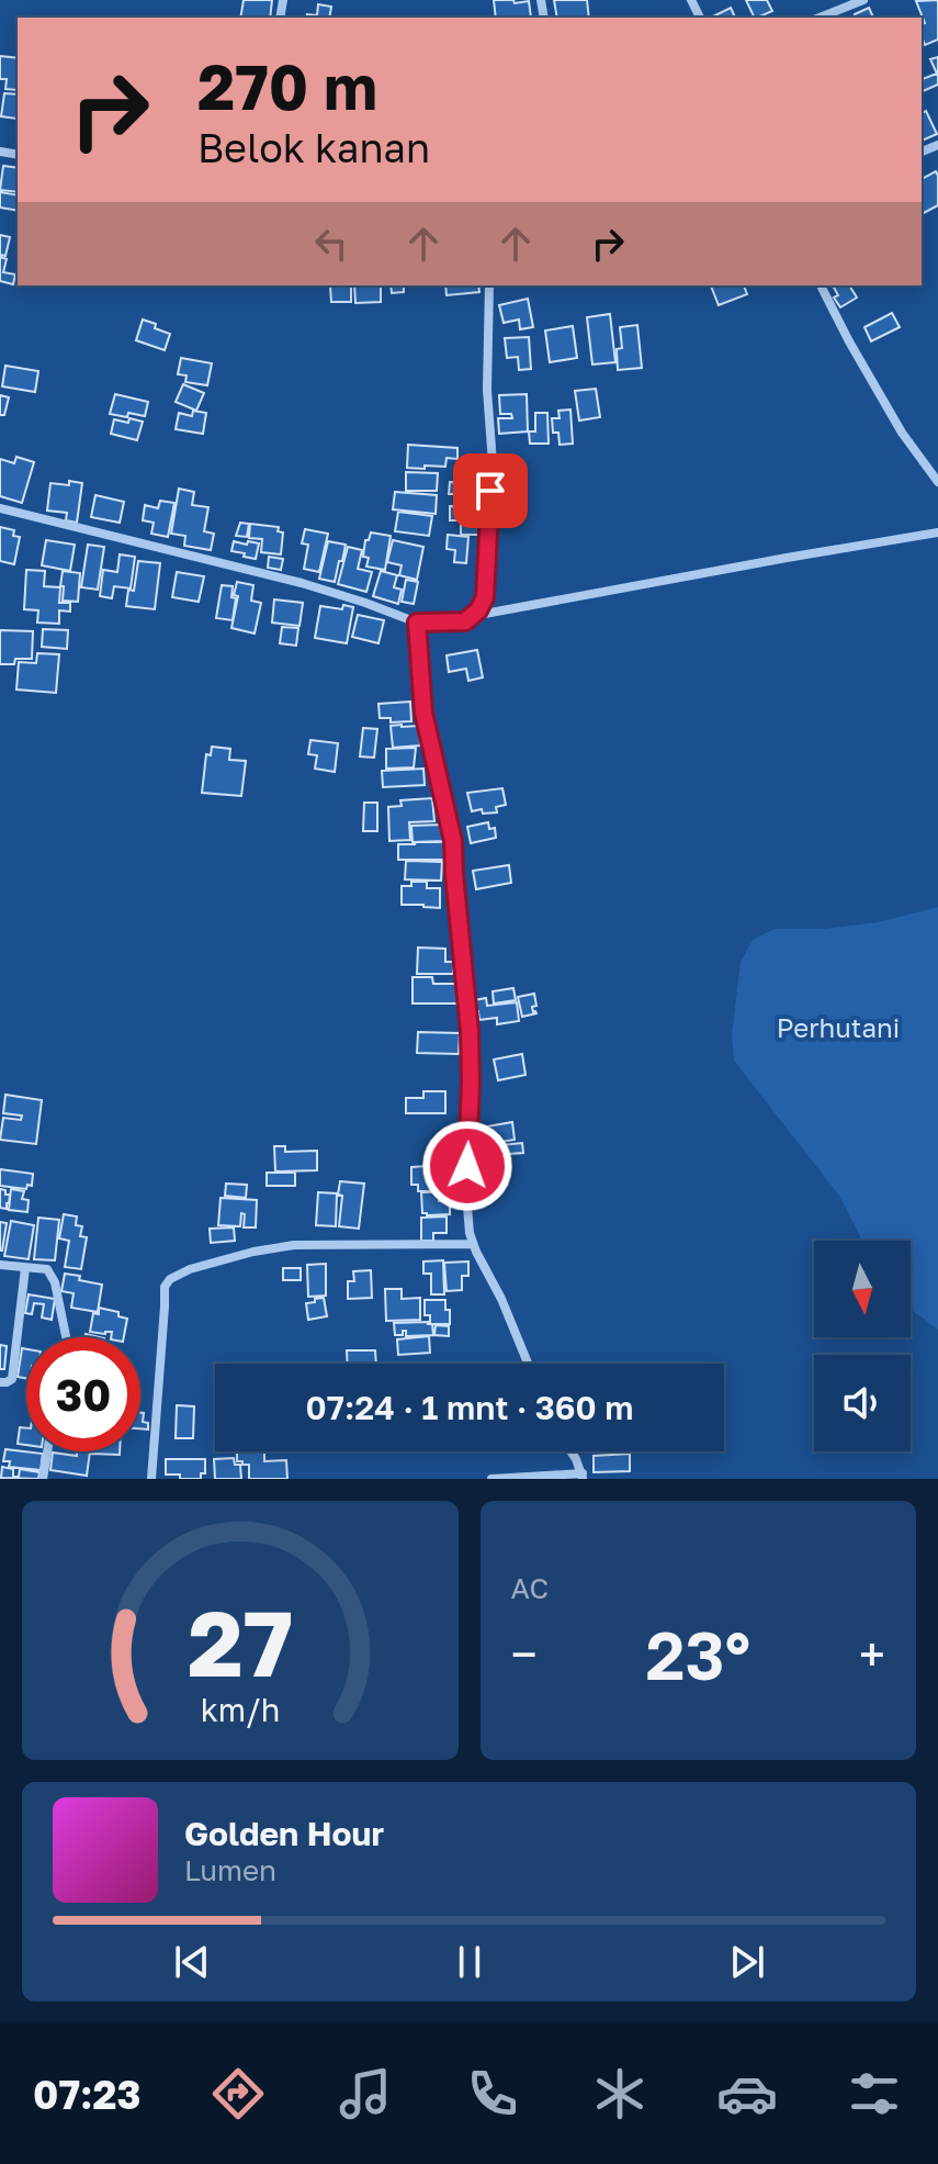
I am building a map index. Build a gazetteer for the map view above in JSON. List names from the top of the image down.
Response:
{
  "parks": ["Perhutani"],
  "north": "bottom",
  "page": {
    "turn": ["270 m", "Belok kanan"],
    "limit": "30",
    "trip": "07:24 · 1 mnt · 360 m",
    "tile": "AC",
    "heat": ["−", "23°", "+"],
    "song": ["Golden Hour", "Lumen"],
    "tabs": "07:23",
    "gauge": ["27", "km/h"]
  }
}
